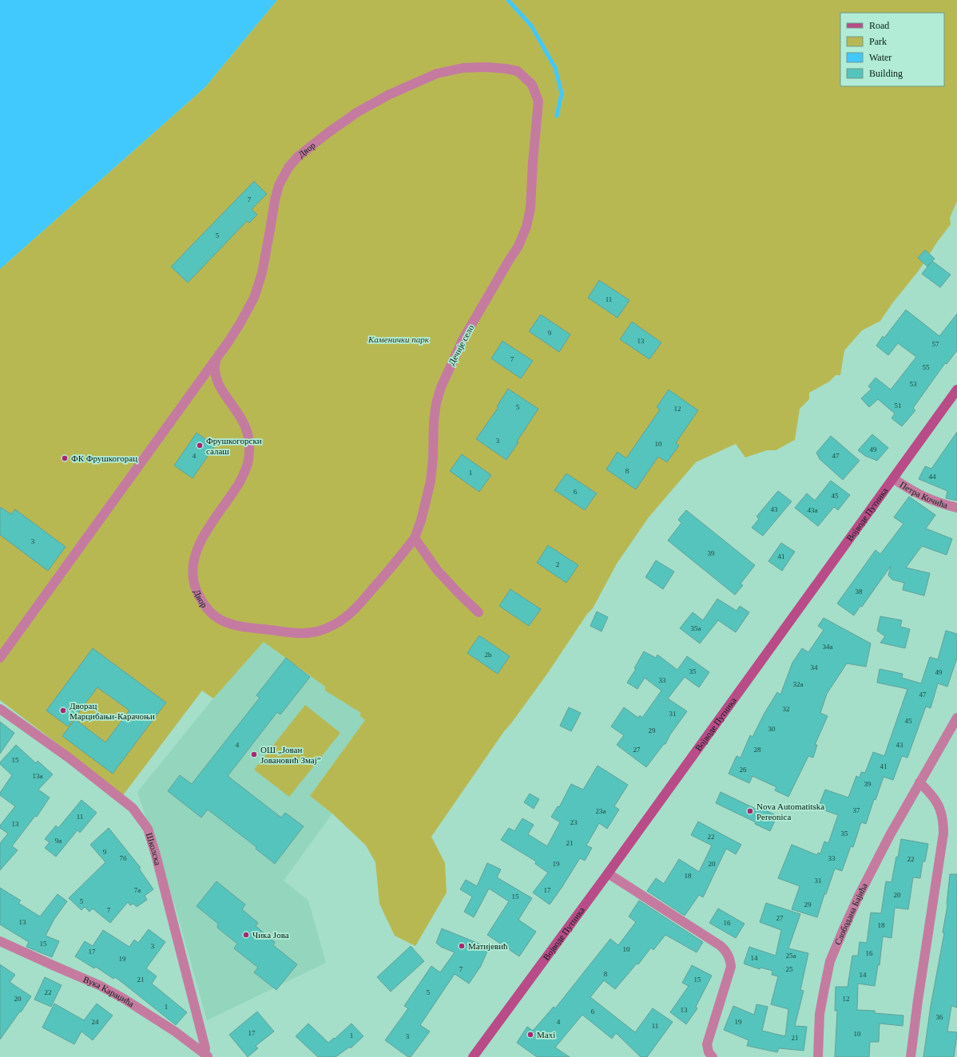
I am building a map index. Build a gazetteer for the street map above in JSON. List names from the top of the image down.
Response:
{
  "streets": {
    "main road": ["Војводе Путника"],
    "street": [
      "Двор",
      "Дечије село",
      "Петра Кочића",
      "Школска",
      "Слободана Бајића",
      "Вука Караџића"
    ]
  },
  "crossings": [
    ["Двор", "Дечије село"],
    ["Петра Кочића", "Војводе Путника"],
    ["Школска", "Вука Караџића"]
  ],
  "parks": ["Каменички парк"],
  "places": [
    "Фрушкогорски салаш",
    "ФК Фрушкогорац",
    "Дворац Марцибањи-Карачоњи",
    "ОШ „Јован Јовановић Змај”",
    "Nova Automatitska Pereonica",
    "Чика Јова",
    "Матијевић",
    "Maxi"
  ],
  "house_numbers": [
    "7",
    "5",
    "11",
    "9",
    "13",
    "57",
    "7",
    "55",
    "53",
    "51",
    "5",
    "12",
    "3",
    "10",
    "49",
    "4",
    "47",
    "8",
    "1",
    "44",
    "6",
    "45",
    "43",
    "43a",
    "3",
    "39",
    "41",
    "2",
    "38",
    "35a",
    "34a",
    "2b",
    "34",
    "35",
    "49",
    "33",
    "32a",
    "47",
    "32",
    "31",
    "45",
    "30",
    "29",
    "4",
    "43",
    "27",
    "28",
    "15",
    "41",
    "26",
    "13a",
    "39",
    "37",
    "23a",
    "11",
    "23",
    "13",
    "35",
    "22",
    "9a",
    "21",
    "9",
    "7б",
    "33",
    "22",
    "19",
    "20",
    "18",
    "31",
    "7a",
    "17",
    "20",
    "15",
    "5",
    "29",
    "7",
    "27",
    "13",
    "16",
    "18",
    "15",
    "3",
    "10",
    "17",
    "16",
    "25a",
    "14",
    "19",
    "7",
    "25",
    "8",
    "14",
    "21",
    "15",
    "22",
    "5",
    "20",
    "12",
    "1",
    "13",
    "6",
    "36",
    "24",
    "4",
    "19",
    "11",
    "17",
    "10",
    "1",
    "3",
    "21"
  ],
  "legend": [
    "Road",
    "Park",
    "Water",
    "Building"
  ]
}
